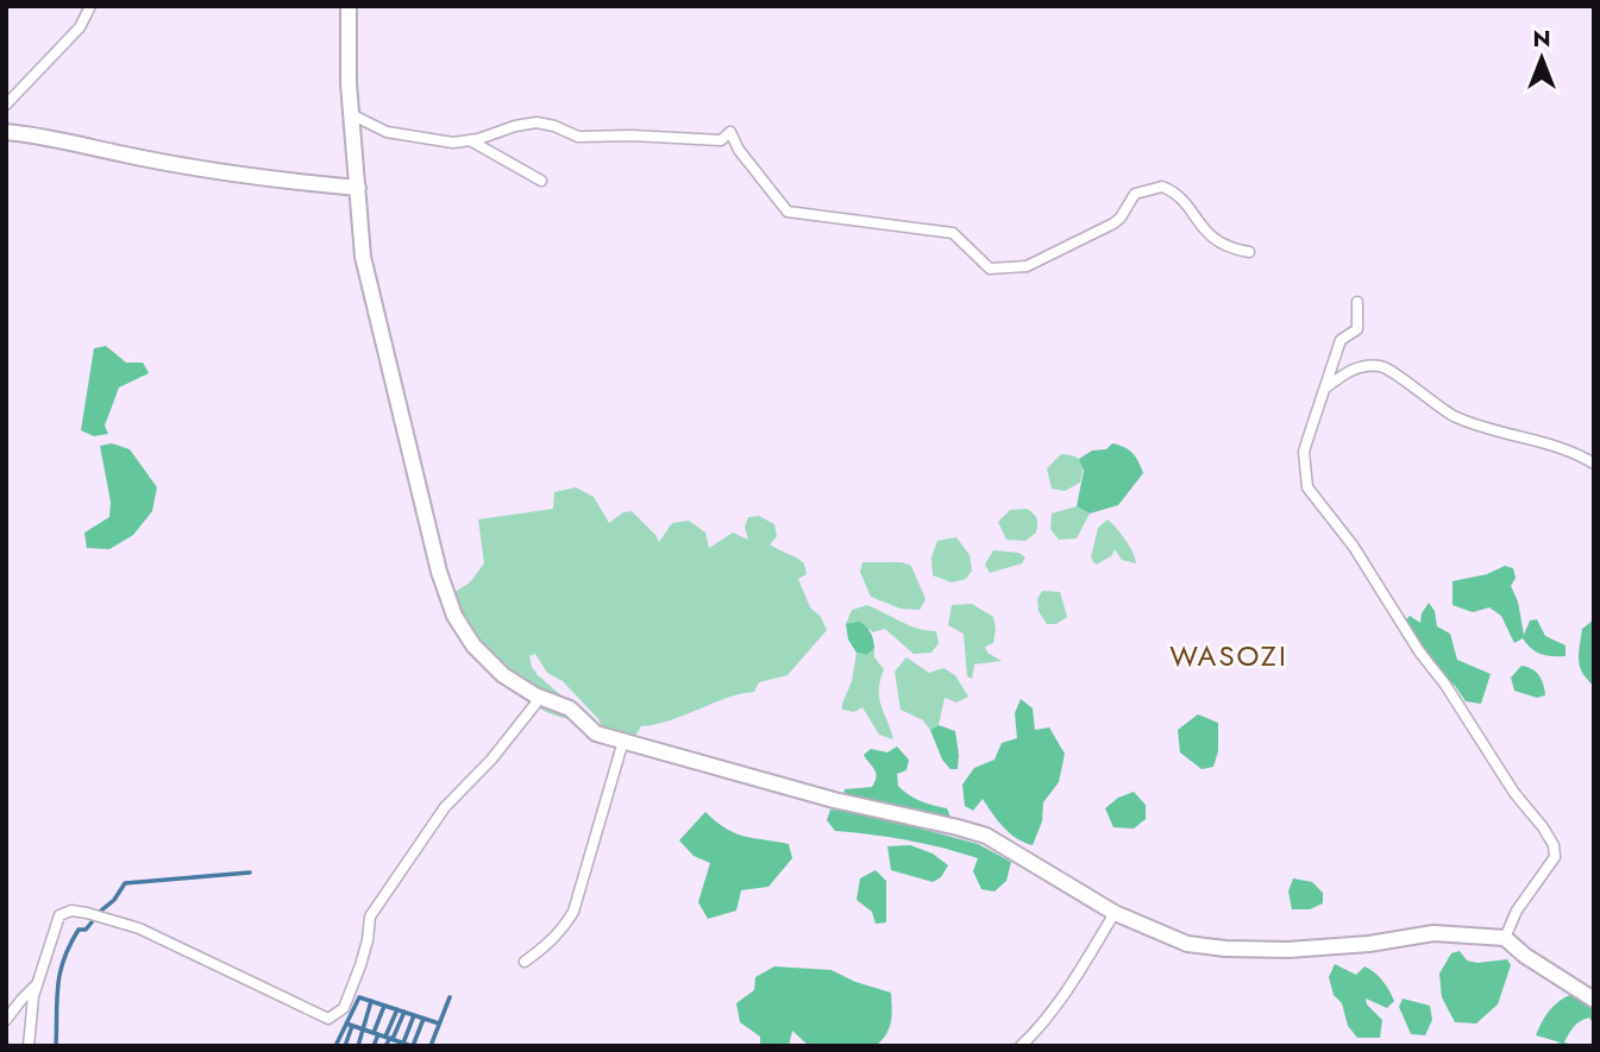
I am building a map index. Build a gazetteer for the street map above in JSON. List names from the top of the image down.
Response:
{
  "districts": ["WASOZI"],
  "north": "top"
}
